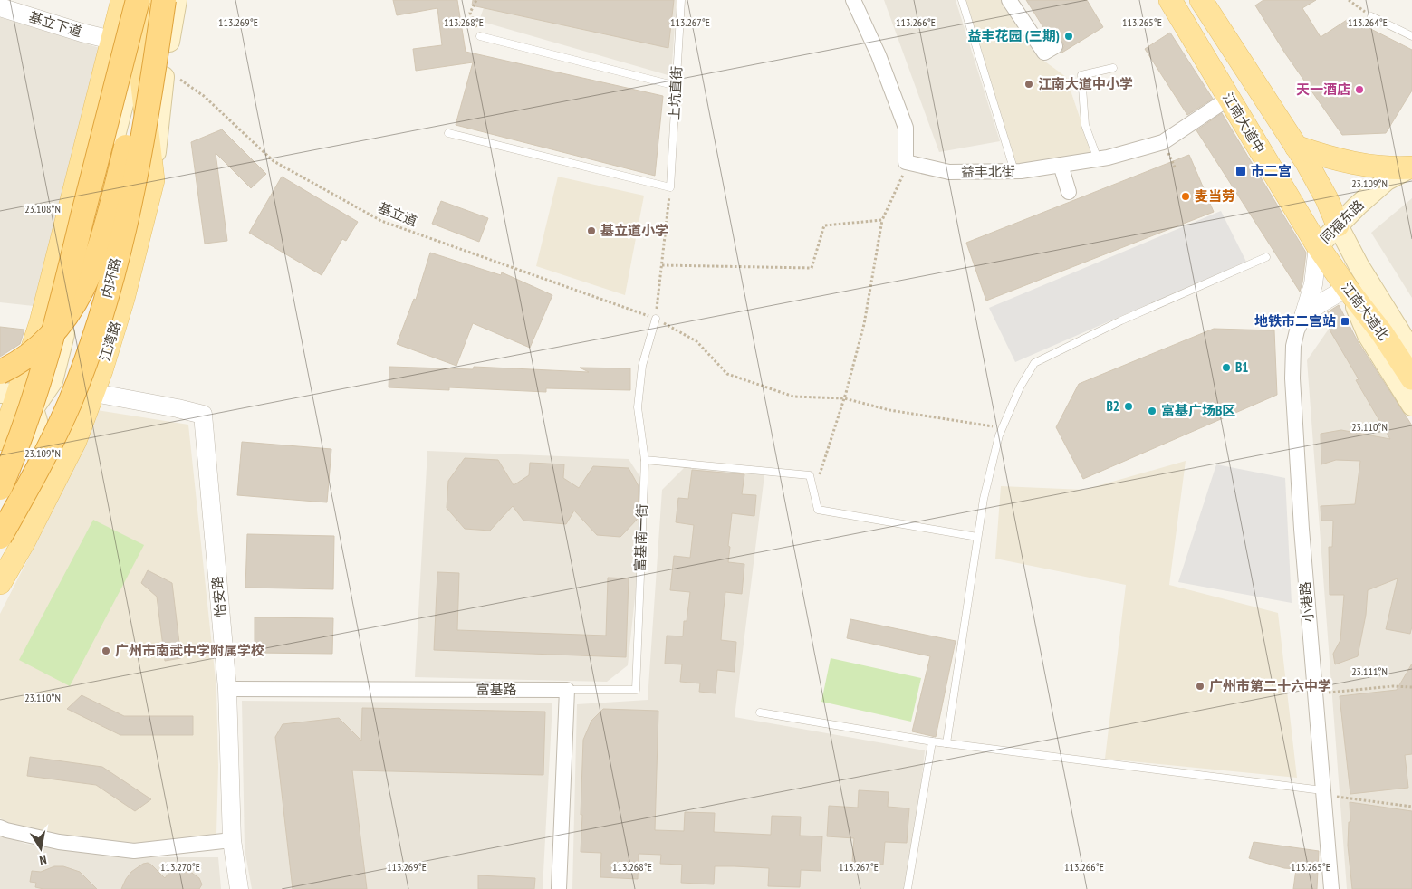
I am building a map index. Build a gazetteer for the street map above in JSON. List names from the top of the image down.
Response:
{
  "streets": {
    "highway": ["内环路"],
    "main road": [
      "江南大道中",
      "同福东路",
      "江南大道北",
      "江湾路"
    ],
    "street": [
      "基立下道",
      "益丰北街",
      "怡安路",
      "小港路",
      "富基路"
    ],
    "lane": ["上坑直街", "富基南一街"],
    "path": ["基立道"]
  },
  "crossings": [
    ["江南大道中", "益丰北街"],
    ["江南大道中", "同福东路"],
    ["江南大道中", "江南大道北"],
    ["基立道", "富基南一街"],
    ["同福东路", "江南大道北"],
    ["江湾路", "怡安路"],
    ["富基南一街", "富基路"],
    ["怡安路", "富基路"]
  ],
  "places": {
    "other": [
      "益丰花园 (三期)",
      "江南大道中小学",
      "天一酒店",
      "麦当劳",
      "基立道小学",
      "B1",
      "B2",
      "富基广场B区",
      "广州市南武中学附属学校",
      "广州市第二十六中学"
    ],
    "transit": ["市二宫", "地铁市二宫站"]
  },
  "north": "bottom",
  "coordinates": [
    "113.269°E",
    "113.268°E",
    "113.267°E",
    "113.266°E",
    "113.265°E",
    "113.264°E",
    "23.109°N",
    "23.108°N",
    "23.110°N",
    "23.111°N",
    "113.270°E"
  ]
}
